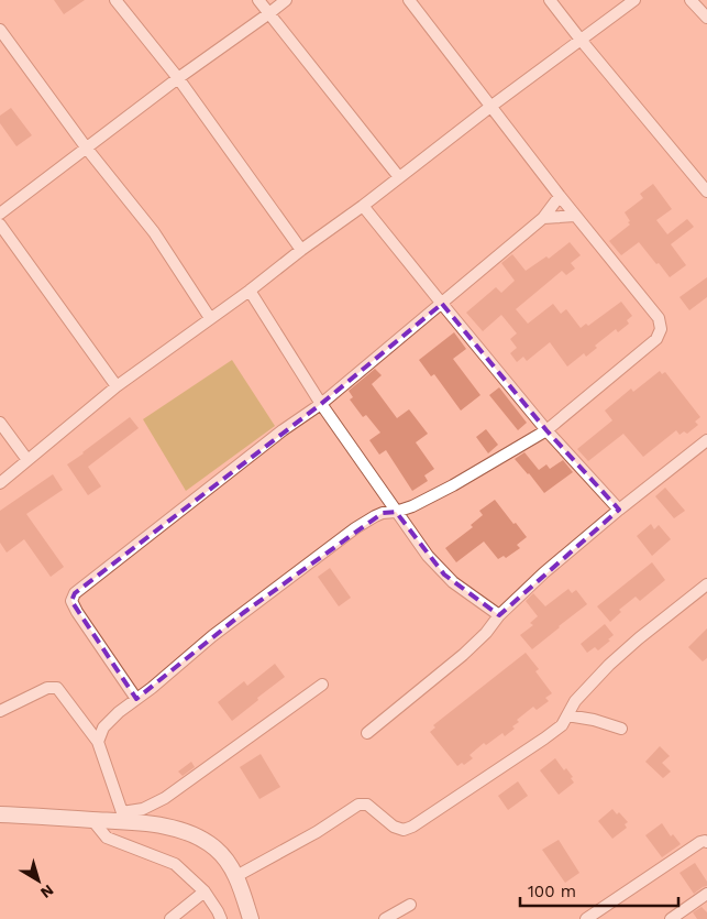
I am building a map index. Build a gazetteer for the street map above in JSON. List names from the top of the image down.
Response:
{
  "scale_bar": "100 m",
  "north": "bottom right"
}
